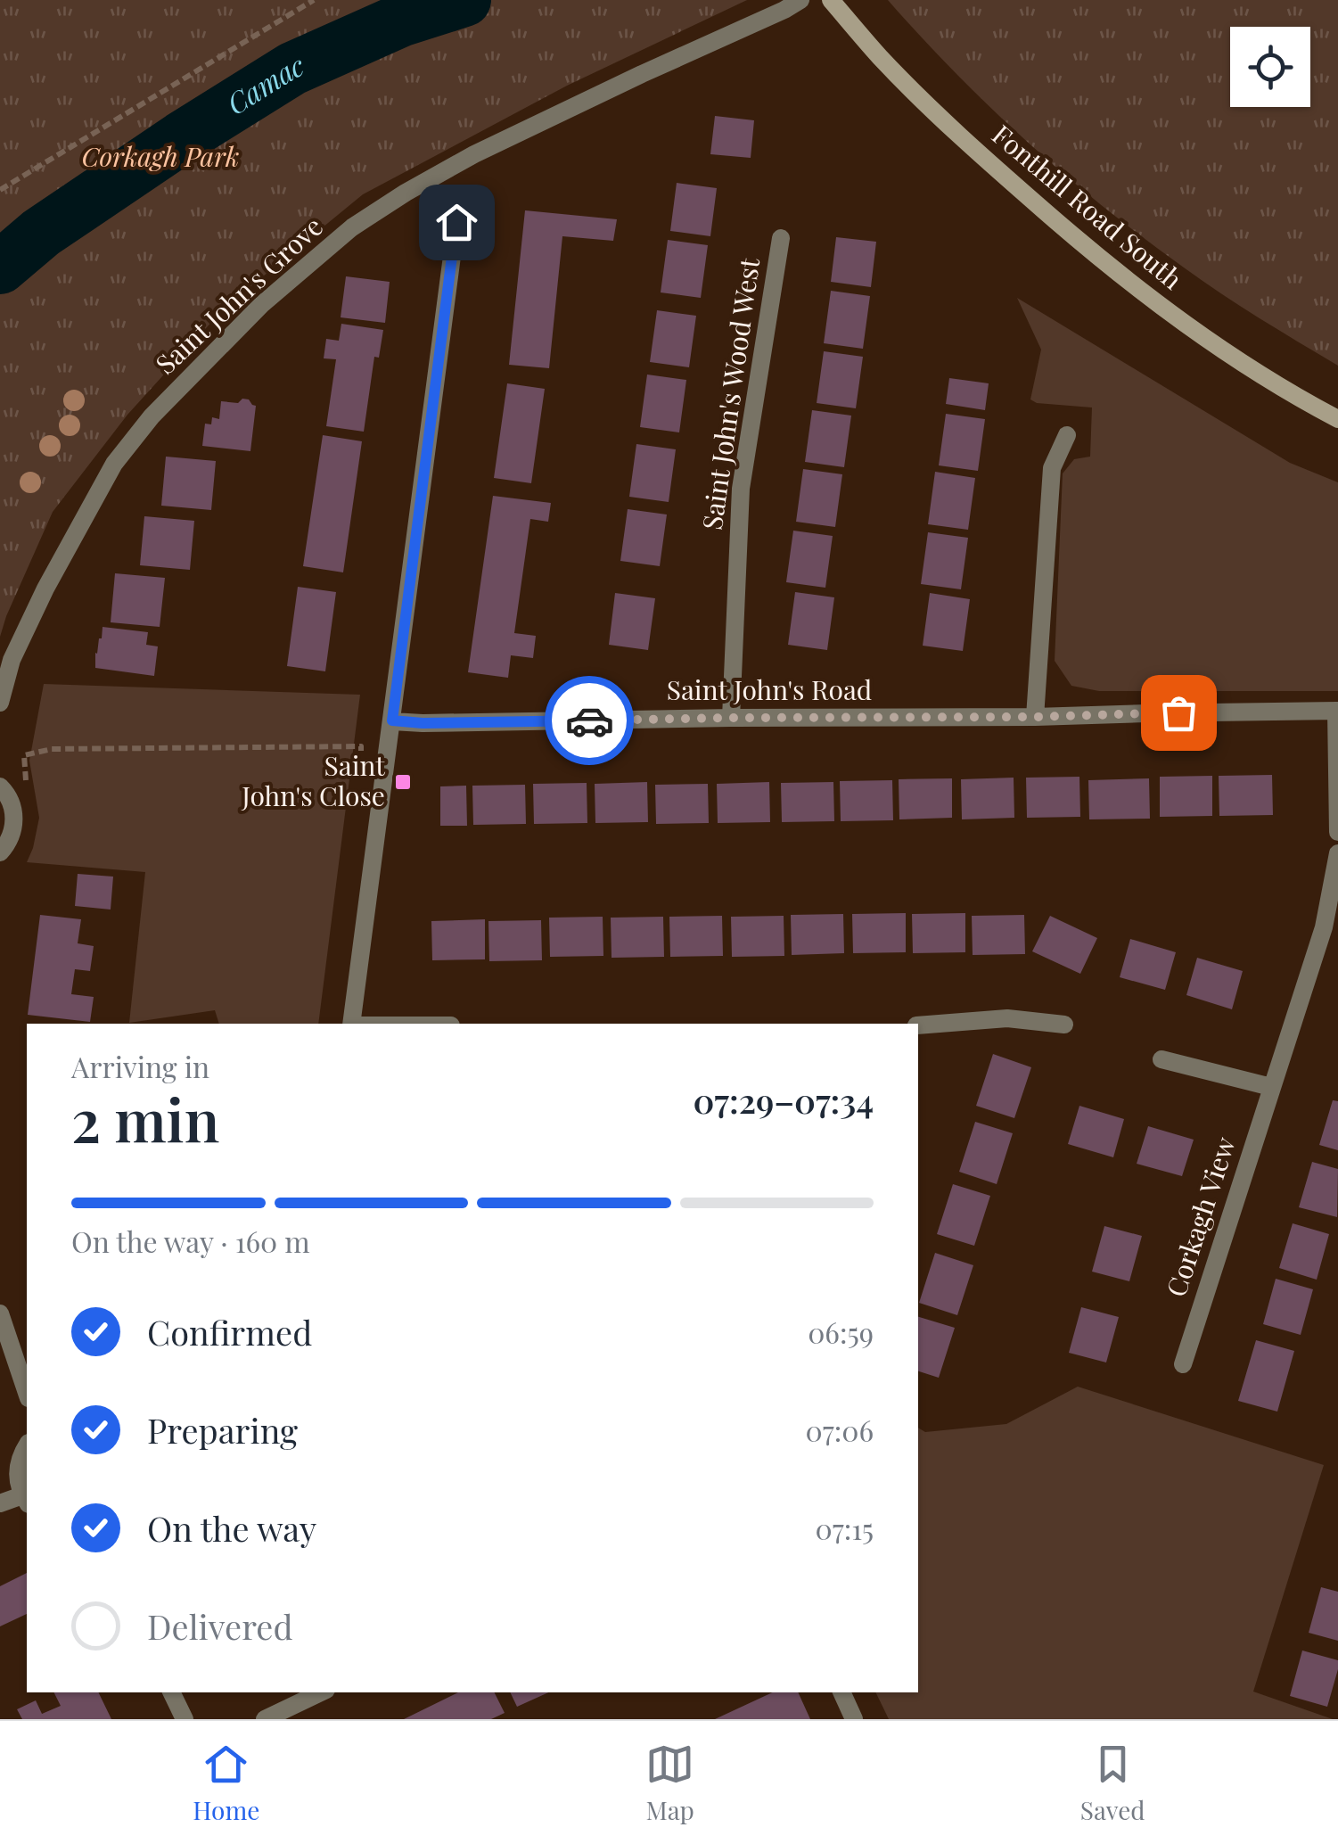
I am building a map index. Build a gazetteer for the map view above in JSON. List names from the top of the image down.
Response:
{
  "streets": {
    "main road": ["Fonthill Road South"],
    "street": [
      "Saint John's Grove",
      "Saint John's Wood West",
      "Saint John's Road",
      "Corkagh View"
    ]
  },
  "crossings": [
    ["Saint John's Wood West", "Saint John's Road"]
  ],
  "water": ["Camac"],
  "parks": ["Corkagh Park"],
  "places": {
    "transit": ["Saint John's Close"]
  },
  "page": {
    "heading": ["2 min", "Arriving in", "07:29–07:34"],
    "bar": "On the way · 160 m",
    "list": [
      ["Confirmed", "06:59"],
      ["Preparing", "07:06"],
      ["On the way", "07:15"],
      "Delivered"
    ],
    "tabs": ["Home", "Map", "Saved"]
  }
}
